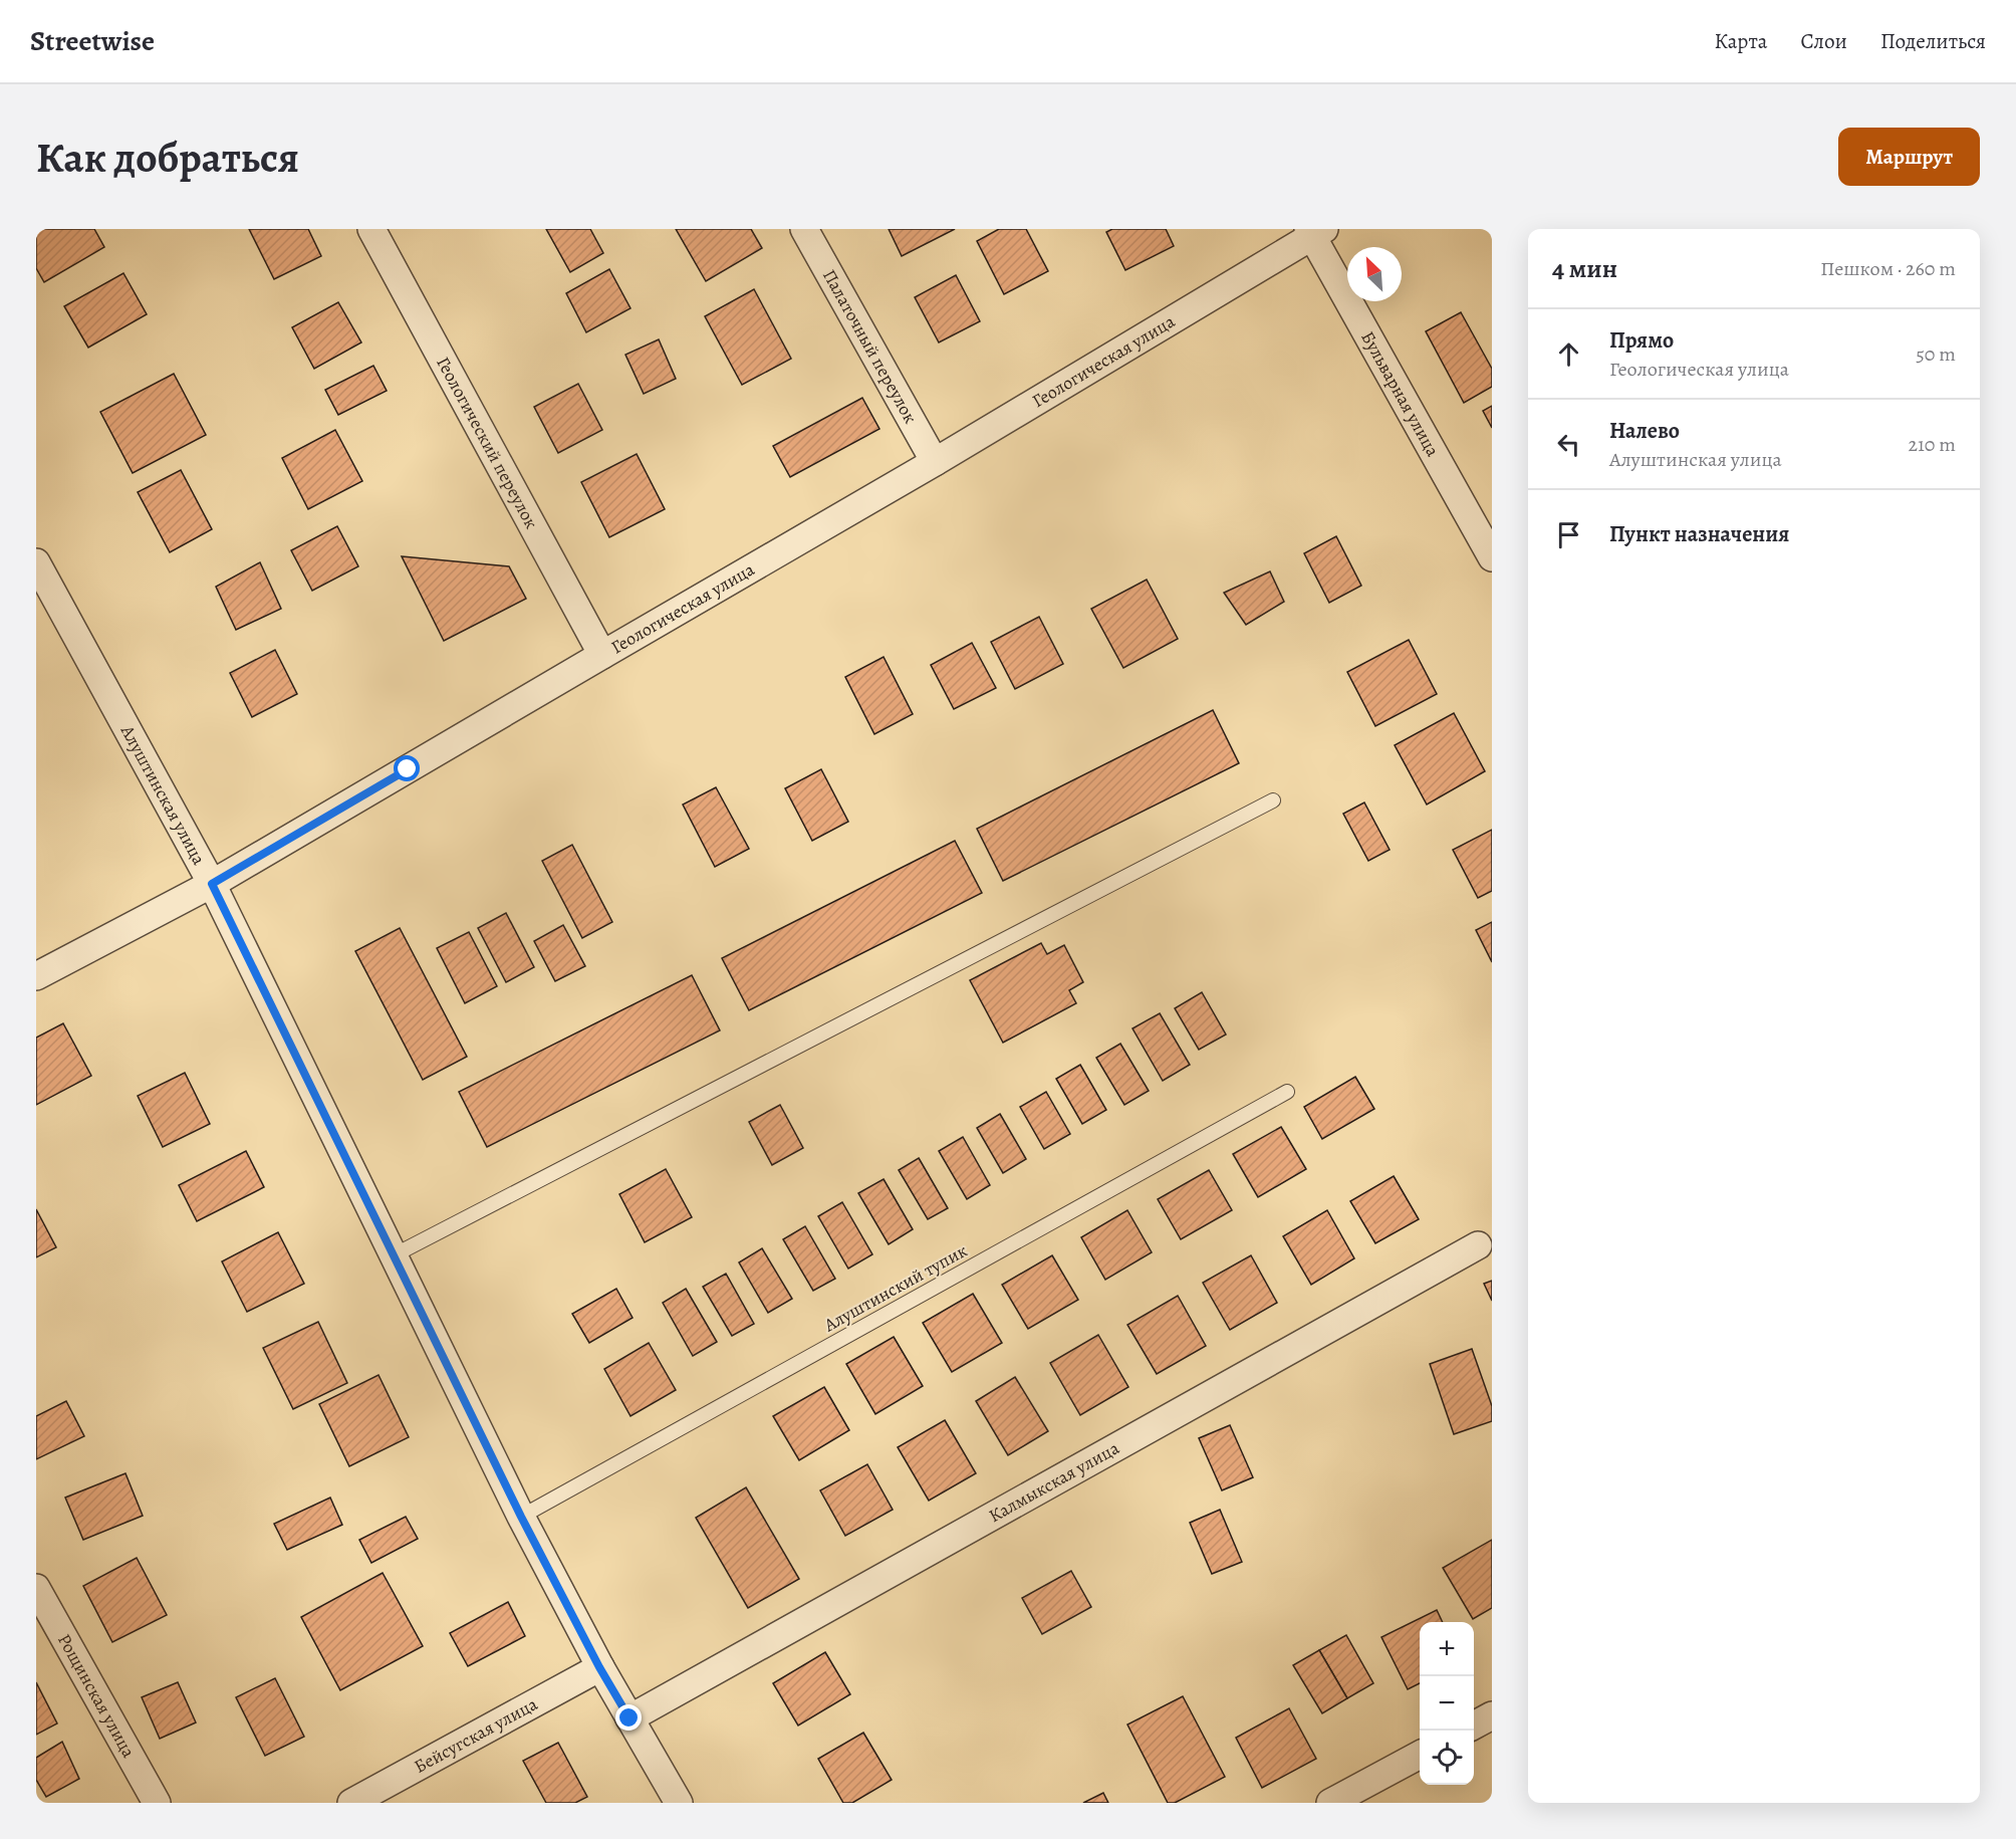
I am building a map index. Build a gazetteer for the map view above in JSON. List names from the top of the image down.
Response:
{
  "streets": {
    "street": [
      "Палаточный переулок",
      "Геологическая улица",
      "Бульварная улица",
      "Геологический переулок",
      "Алуштинская улица",
      "Калмыкская улица",
      "Рощинская улица",
      "Бейсугская улица"
    ],
    "lane": ["Алуштинский тупик"]
  },
  "crossings": [
    ["Палаточный переулок", "Геологическая улица"],
    ["Геологическая улица", "Бульварная улица"],
    ["Геологическая улица", "Геологический переулок"],
    ["Геологическая улица", "Алуштинская улица"],
    ["Алуштинская улица", "Алуштинский тупик"],
    ["Алуштинская улица", "Калмыкская улица"],
    ["Алуштинская улица", "Бейсугская улица"]
  ],
  "north": "top left",
  "page": {
    "header": "Streetwise",
    "nav": ["Карта", "Слои", "Поделиться"],
    "buttons": "Маршрут",
    "title": "Как добраться",
    "heading": ["4 мин", "Пешком · 260 m"],
    "list": [
      ["Прямо", "Геологическая улица", "50 m"],
      ["Налево", "Алуштинская улица", "210 m"],
      "Пункт назначения"
    ],
    "map_buttons": ["+", "−"]
  }
}
